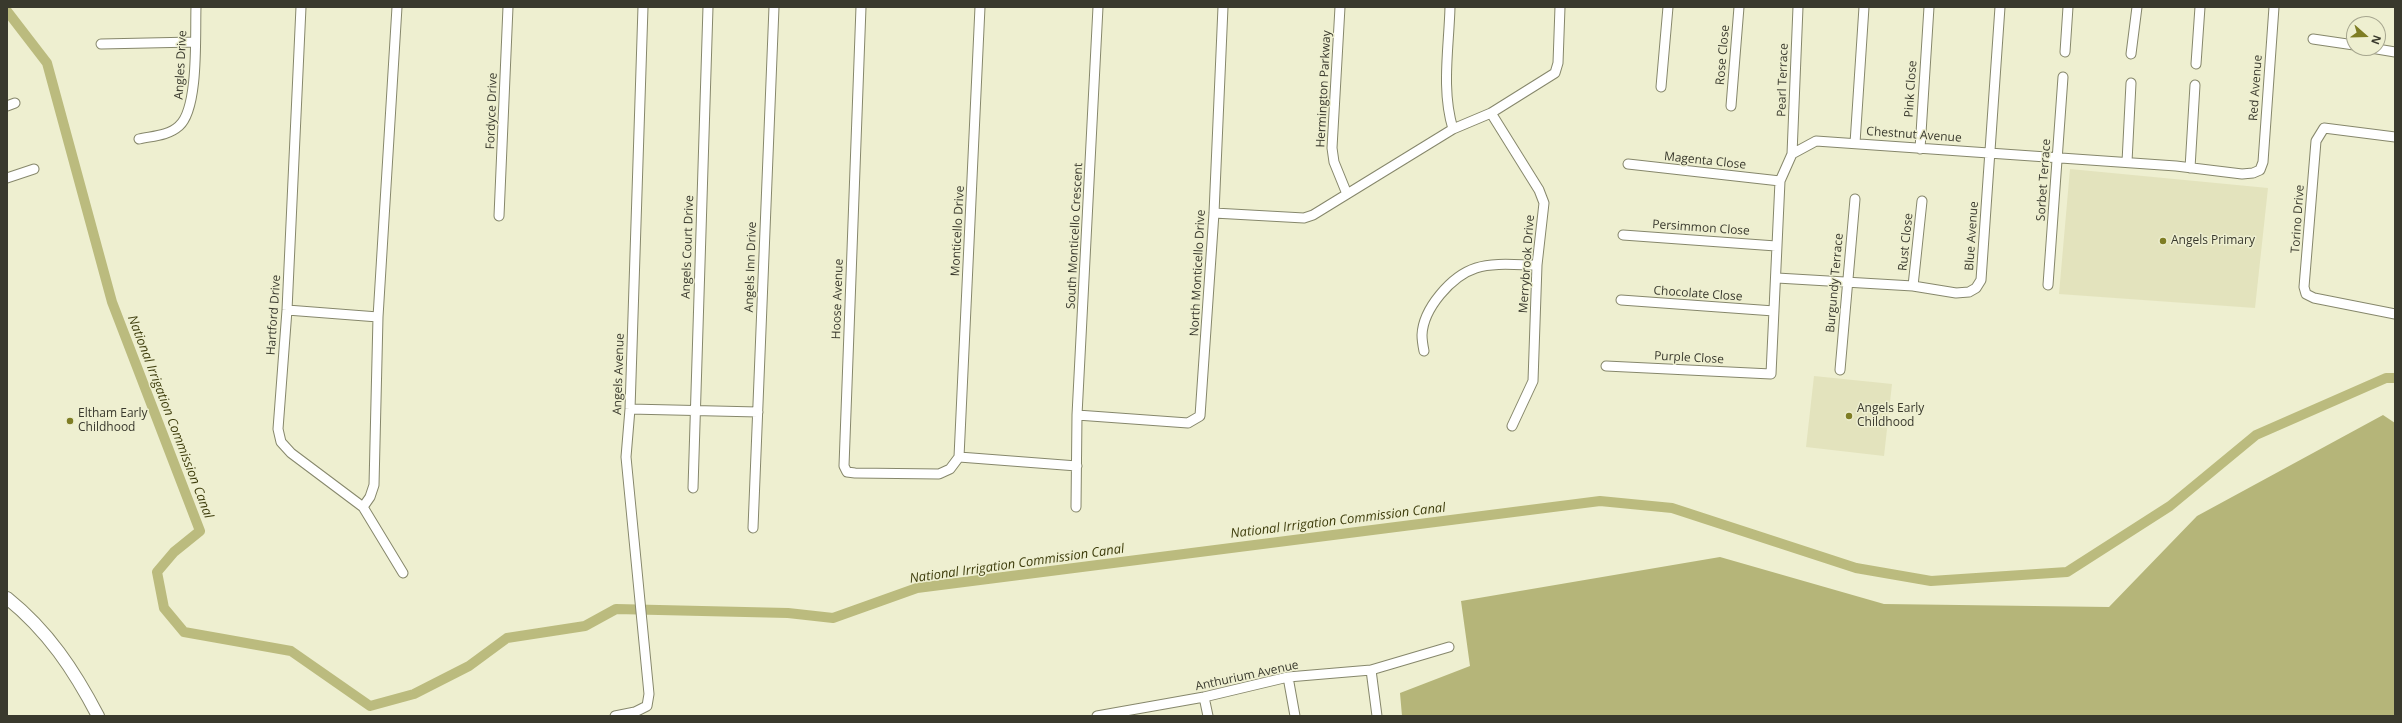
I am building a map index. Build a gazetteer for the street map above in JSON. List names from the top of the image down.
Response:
{
  "streets": {
    "street": [
      "Rose Close",
      "Angles Drive",
      "Pearl Terrace",
      "Red Avenue",
      "Hermington Parkway",
      "Pink Close",
      "Fordyce Drive",
      "Chestnut Avenue",
      "Magenta Close",
      "Sorbet Terrace",
      "Torino Drive",
      "Persimmon Close",
      "Monticello Drive",
      "South Monticello Crescent",
      "Blue Avenue",
      "Rust Close",
      "Angels Court Drive",
      "Merrybrook Drive",
      "Angels Inn Drive",
      "North Monticello Drive",
      "Burgundy Terrace",
      "Chocolate Close",
      "Hoose Avenue",
      "Hartford Drive",
      "Purple Close",
      "Angels Avenue",
      "Anthurium Avenue"
    ]
  },
  "crossings": [
    ["Pearl Terrace", "Chestnut Avenue"],
    ["Red Avenue", "Chestnut Avenue"],
    ["Pink Close", "Chestnut Avenue"],
    ["Chestnut Avenue", "Sorbet Terrace"],
    ["Chestnut Avenue", "Blue Avenue"],
    ["Monticello Drive", "Hoose Avenue"],
    ["South Monticello Crescent", "North Monticello Drive"],
    ["Blue Avenue", "Rust Close"],
    ["Blue Avenue", "Burgundy Terrace"],
    ["Chocolate Close", "Purple Close"]
  ],
  "water": ["National Irrigation Commission Canal"],
  "places": ["Angels Primary", "Angels Early Childhood", "Eltham Early Childhood"],
  "north": "right"
}
